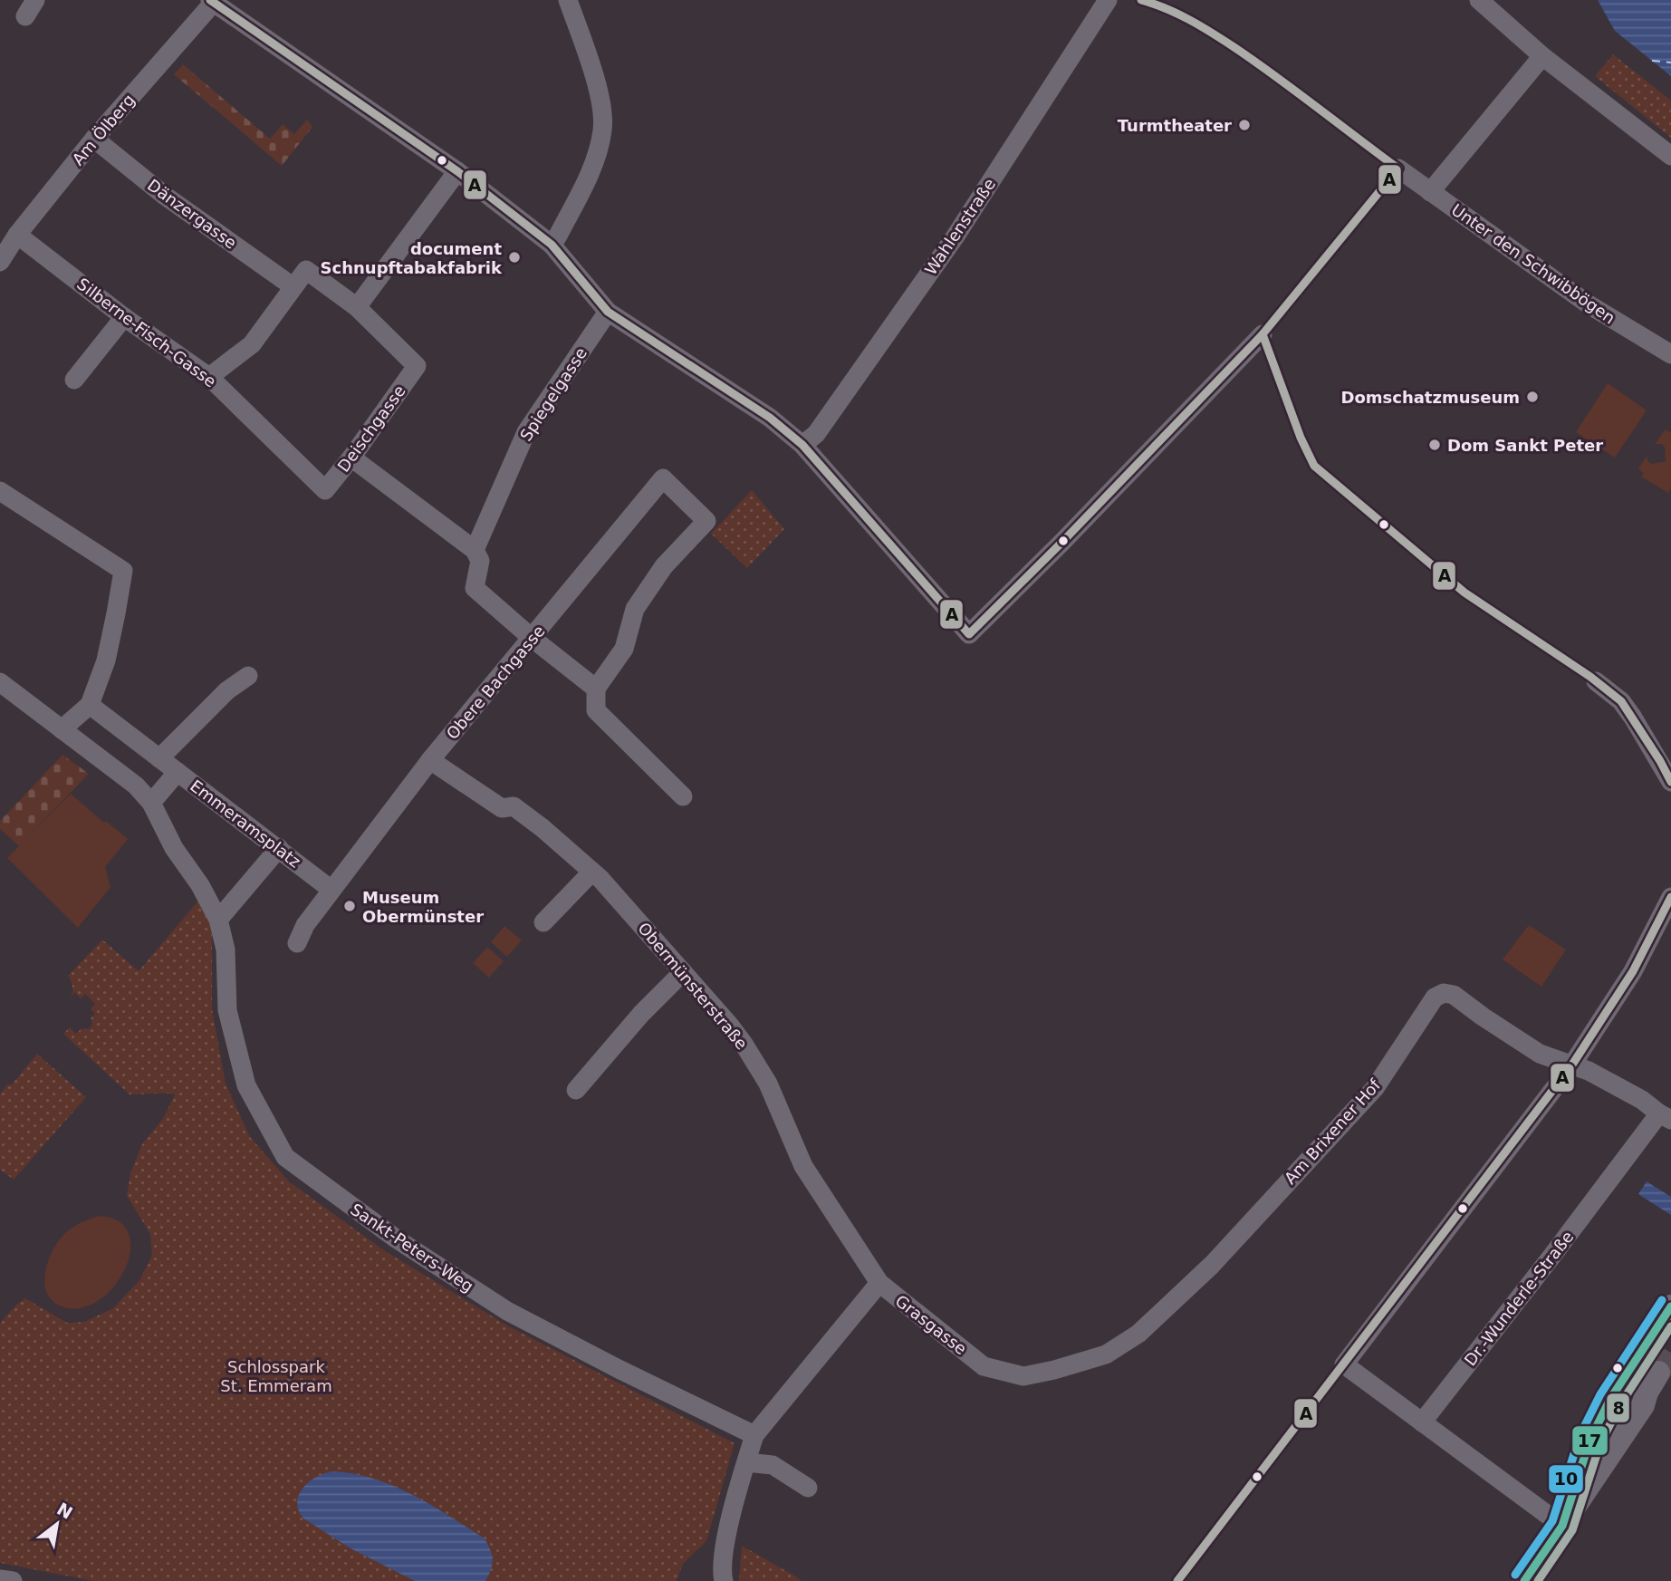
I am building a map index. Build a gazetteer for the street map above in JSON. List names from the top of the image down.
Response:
{
  "streets": {
    "street": [
      "Am Ölberg",
      "Dänzergasse",
      "Wahlenstraße",
      "Unter den Schwibbögen",
      "Silberne-Fisch-Gasse",
      "Spiegelgasse",
      "Deischgasse",
      "Obere Bachgasse",
      "Emmeramsplatz",
      "Obermünsterstraße",
      "Am Brixener Hof",
      "Sankt-Peters-Weg",
      "Dr.-Wunderle-Straße",
      "Grasgasse"
    ]
  },
  "crossings": [
    ["Am Ölberg", "Dänzergasse"],
    ["Am Ölberg", "Silberne-Fisch-Gasse"],
    ["Silberne-Fisch-Gasse", "Deischgasse"],
    ["Obere Bachgasse", "Emmeramsplatz"],
    ["Obere Bachgasse", "Obermünsterstraße"],
    ["Obermünsterstraße", "Grasgasse"],
    ["Am Brixener Hof", "Grasgasse"]
  ],
  "parks": ["Schlosspark St. Emmeram"],
  "places": [
    "Turmtheater",
    "document Schnupftabakfabrik",
    "Domschatzmuseum",
    "Dom Sankt Peter",
    "Museum Obermünster"
  ],
  "lines": [
    "transit line A",
    "transit line 10",
    "transit line 17",
    "transit line 8"
  ],
  "north": "top right"
}
